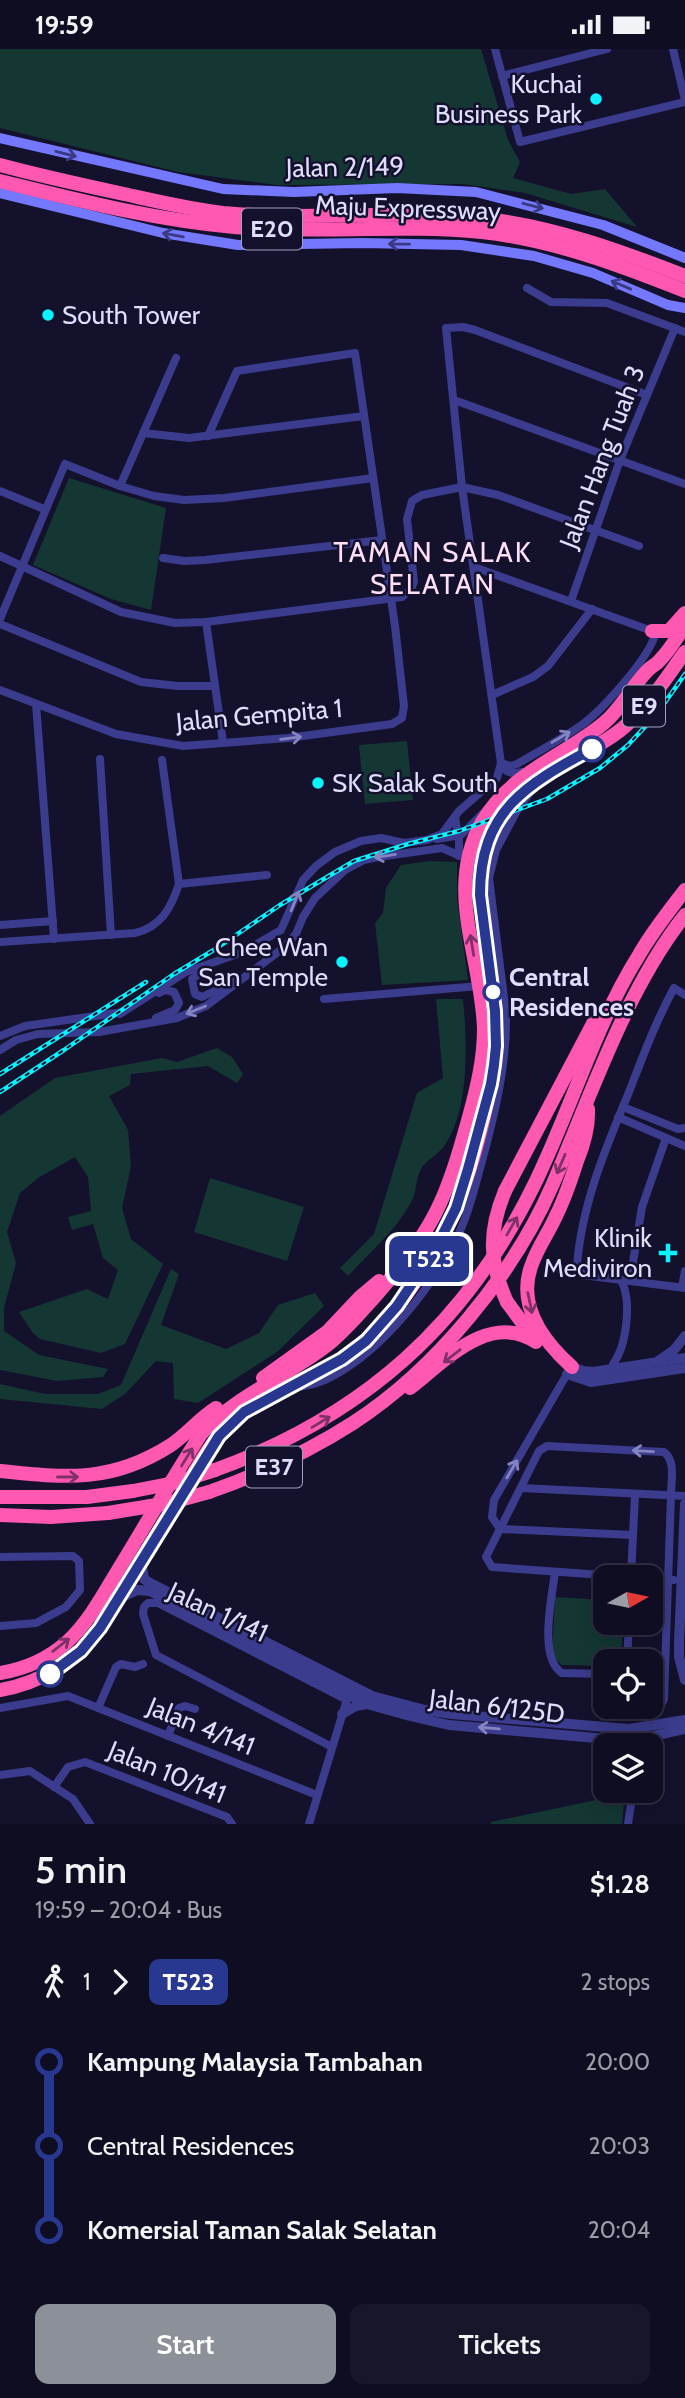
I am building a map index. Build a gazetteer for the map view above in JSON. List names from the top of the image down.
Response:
{
  "streets": {
    "highway": [
      "Maju Expressway",
      "E20",
      "E9",
      "E37"
    ],
    "main road": ["Jalan 2/149"],
    "street": [
      "Jalan Hang Tuah 3",
      "Jalan Gempita 1",
      "Jalan 1/141",
      "Jalan 6/125D",
      "Jalan 4/141",
      "Jalan 10/141"
    ]
  },
  "crossings": [
    ["E9", "Jalan 1/141"],
    ["Jalan 1/141", "Jalan 6/125D"]
  ],
  "districts": ["TAMAN SALAK SELATAN"],
  "places": {
    "other": [
      "Kuchai Business Park",
      "South Tower",
      "SK Salak South",
      "Chee Wan San Temple",
      "Central Residences"
    ],
    "health": ["Klinik Mediviron"]
  },
  "lines": ["bus line T523"],
  "north": "right",
  "page": {
    "status": "19:59",
    "on_map": "T523",
    "heading": ["5 min", "19:59 – 20:04 · Bus", "$1.28"],
    "legs": ["1", "T523", "2 stops"],
    "list": [
      {
        "name": "Kampung Malaysia Tambahan",
        "value": "20:00"
      },
      {
        "name": "Central Residences",
        "value": "20:03"
      },
      {
        "name": "Komersial Taman Salak Selatan",
        "value": "20:04"
      }
    ],
    "buttons": ["Start", "Tickets"]
  }
}
